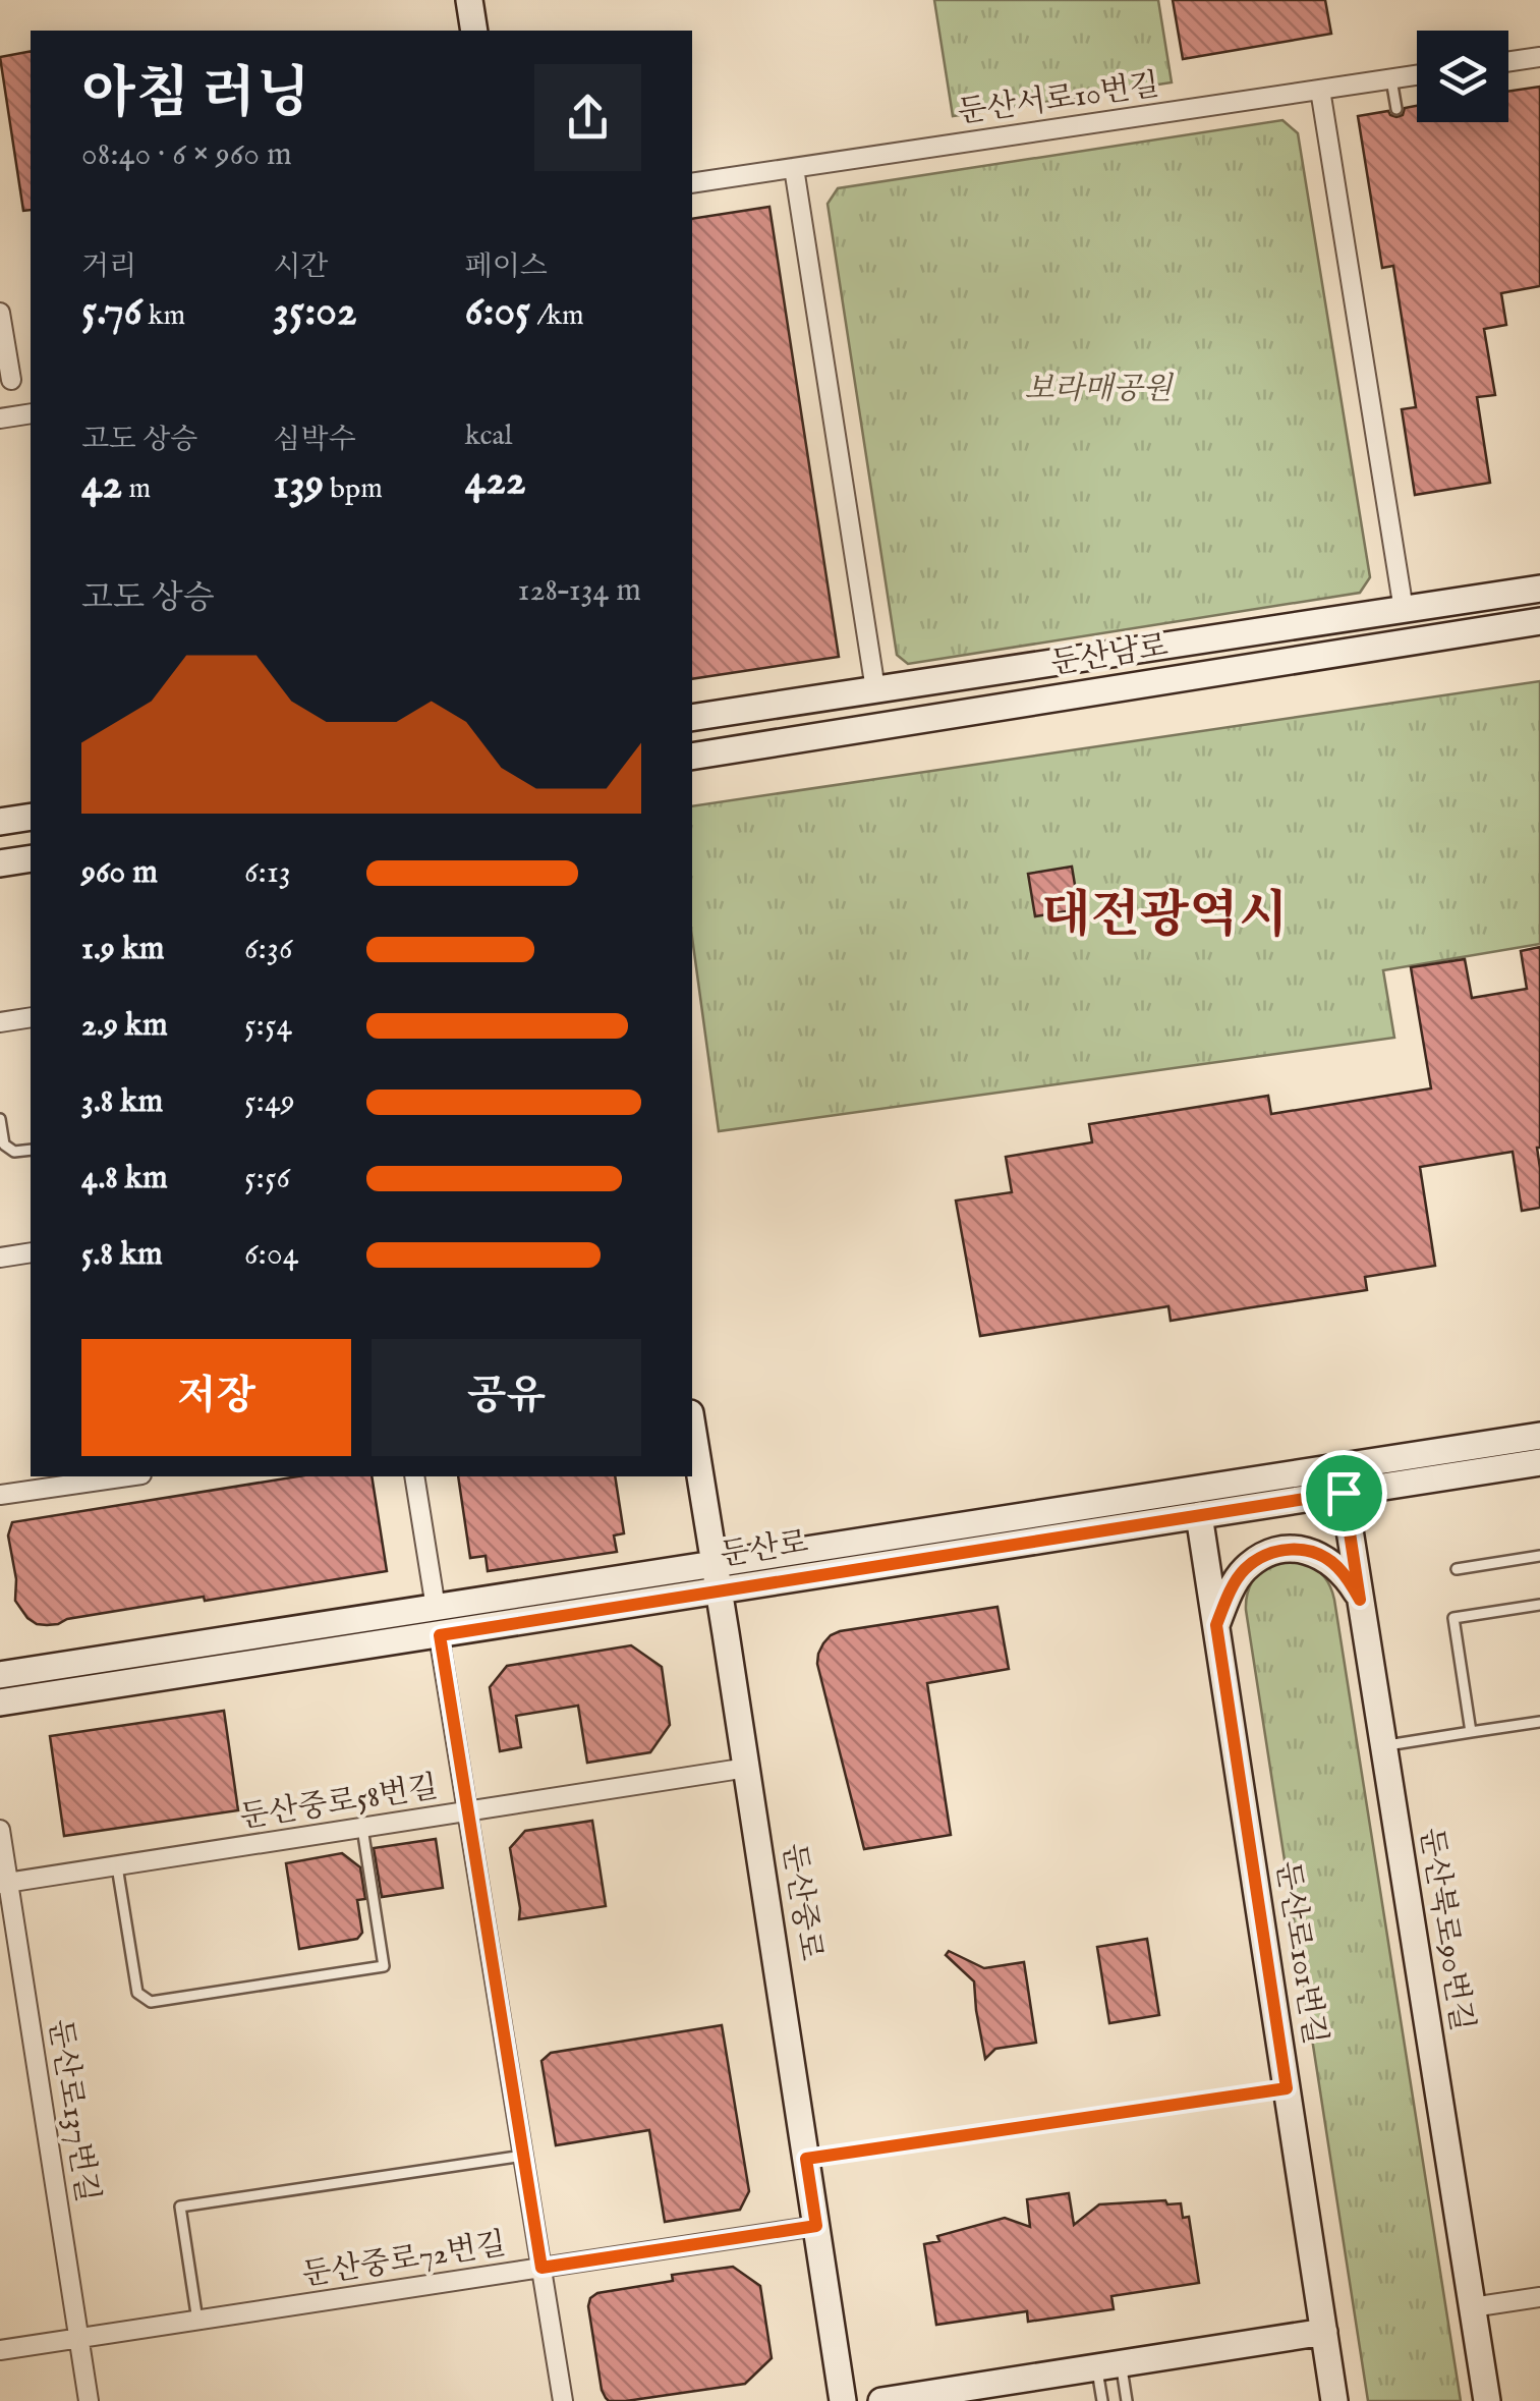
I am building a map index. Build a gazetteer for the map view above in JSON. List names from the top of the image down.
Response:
{
  "streets": {
    "main road": [
      "둔산남로",
      "둔산로",
      "둔산중로",
      "둔산북로90번길",
      "둔산로101번길"
    ],
    "street": [
      "둔산서로10번길",
      "둔산중로58번길",
      "둔산로137번길",
      "둔산중로72번길"
    ]
  },
  "crossings": [
    ["둔산로", "둔산중로"],
    ["둔산로", "둔산북로90번길"],
    ["둔산로", "둔산로101번길"],
    ["둔산중로58번길", "둔산중로"],
    ["둔산중로58번길", "둔산로137번길"],
    ["둔산중로", "둔산중로72번길"],
    ["둔산로137번길", "둔산중로72번길"]
  ],
  "districts": ["대전광역시"],
  "parks": ["보라매공원"],
  "page": {
    "heading": ["아침 러닝", "08:40 · 6 × 960 m"],
    "stats": [
      ["거리", "5.76 km"],
      ["시간", "35:02"],
      ["페이스", "6:05 /km"],
      ["고도 상승", "42 m"],
      ["심박수", "139 bpm"],
      ["kcal", "422"]
    ],
    "chart": ["고도 상승", "128–134 m"],
    "list": [
      {
        "name": "960 m",
        "note": "6:13"
      },
      {
        "name": "1.9 km",
        "note": "6:36"
      },
      {
        "name": "2.9 km",
        "note": "5:54"
      },
      {
        "name": "3.8 km",
        "note": "5:49"
      },
      {
        "name": "4.8 km",
        "note": "5:56"
      },
      {
        "name": "5.8 km",
        "note": "6:04"
      }
    ],
    "buttons": ["저장", "공유"]
  }
}
